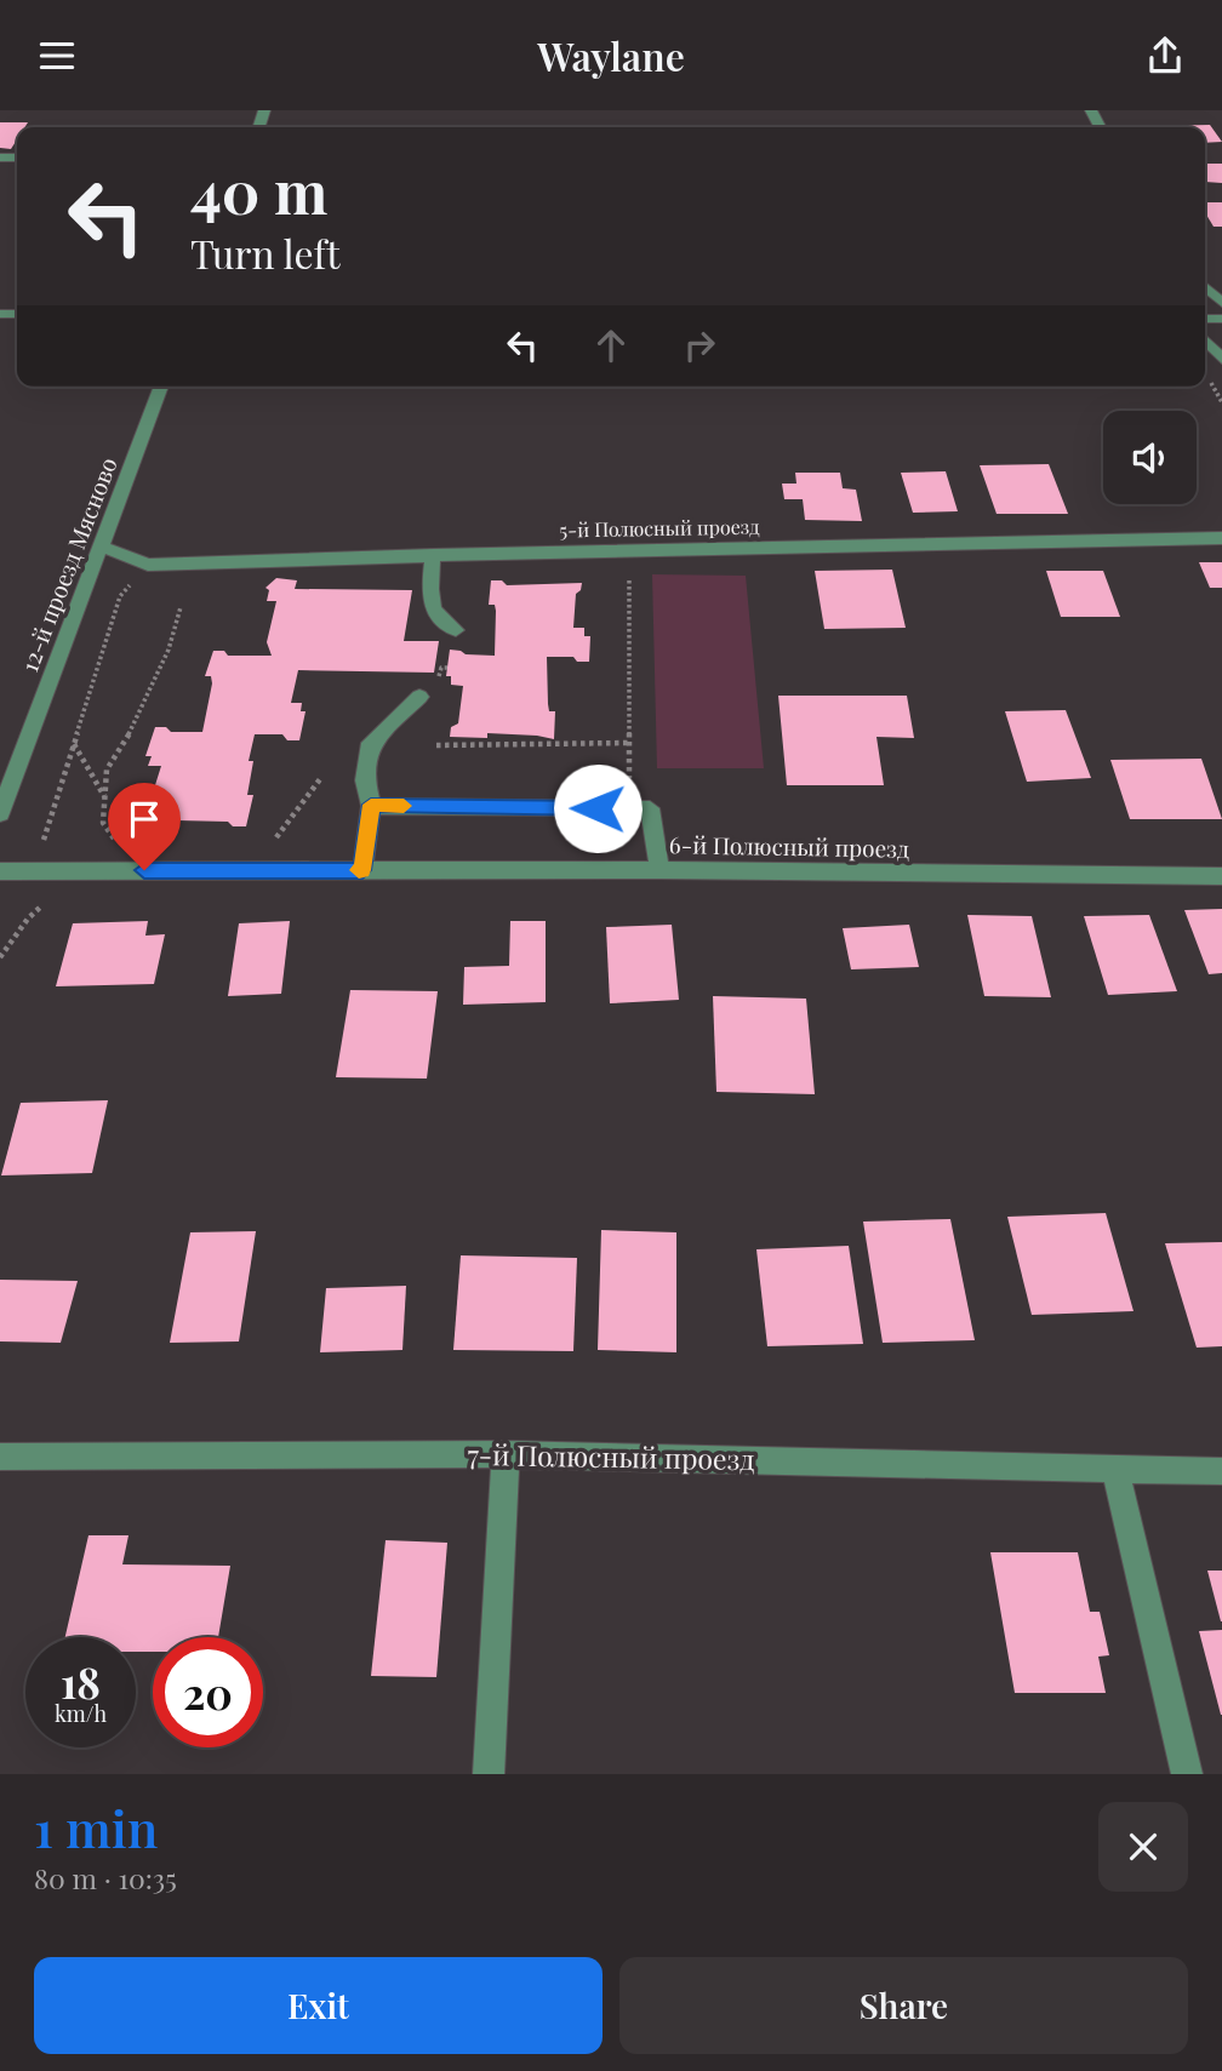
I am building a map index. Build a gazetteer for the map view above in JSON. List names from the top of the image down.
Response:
{
  "streets": {
    "street": [
      "5-й Полюсный проезд",
      "12-й проезд Мясново",
      "6-й Полюсный проезд",
      "7-й Полюсный проезд"
    ]
  },
  "crossings": [
    ["5-й Полюсный проезд", "12-й проезд Мясново"]
  ],
  "page": {
    "header": "Waylane",
    "turn": ["40 m", "Turn left"],
    "speed": "18 km/h",
    "limit": "20",
    "heading": ["1 min", "80 m · 10:35"],
    "buttons": ["Exit", "Share"]
  }
}
